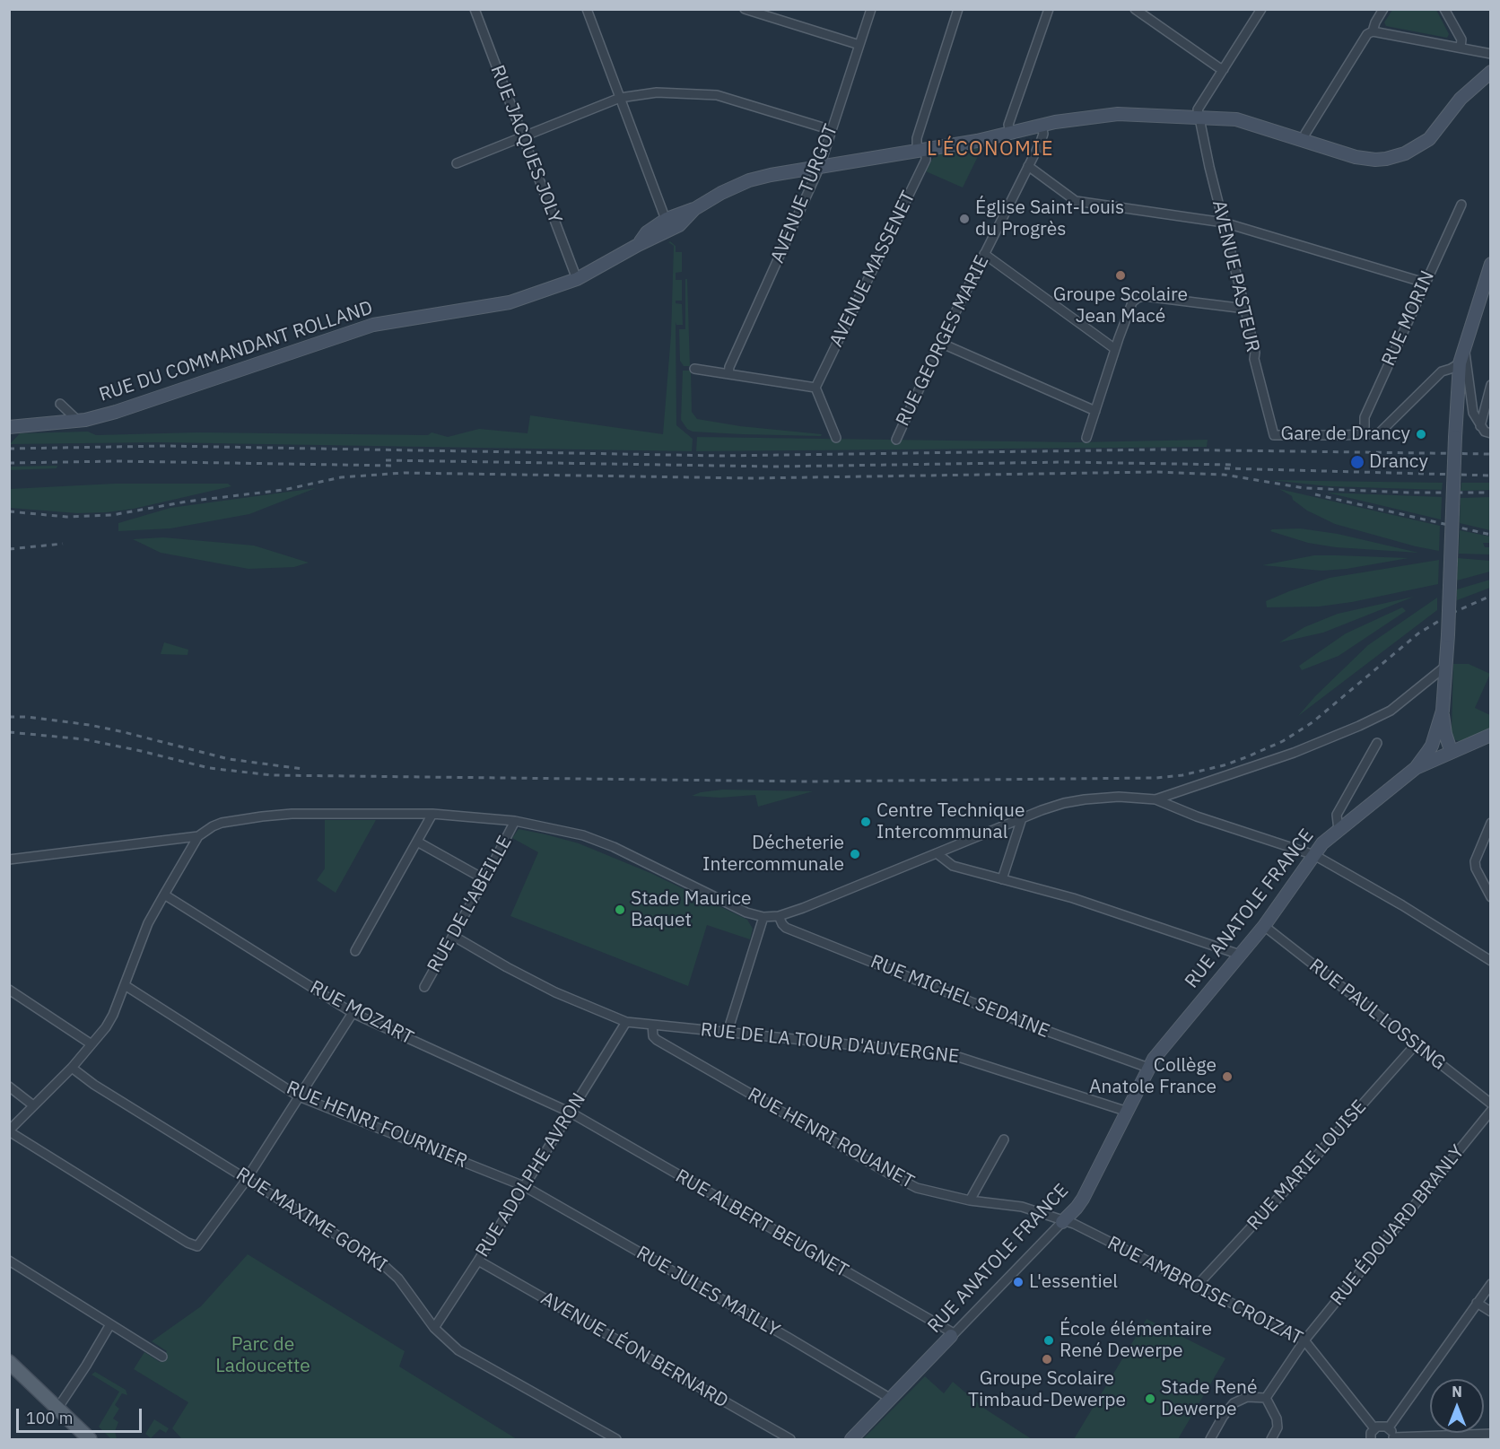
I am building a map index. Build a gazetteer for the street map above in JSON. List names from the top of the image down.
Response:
{
  "streets": {
    "street": [
      "RUE JACQUES JOLY",
      "AVENUE TURGOT",
      "AVENUE MASSENET",
      "AVENUE PASTEUR",
      "RUE MORIN",
      "RUE GEORGES MARIE",
      "RUE DU COMMANDANT ROLLAND",
      "RUE DE L'ABEILLE",
      "RUE ANATOLE FRANCE",
      "RUE MICHEL SEDAINE",
      "RUE MOZART",
      "RUE PAUL LOSSING",
      "RUE DE LA TOUR D'AUVERGNE",
      "RUE HENRI FOURNIER",
      "RUE HENRI ROUANET",
      "RUE MARIE LOUISE",
      "RUE ADOLPHE AVRON",
      "RUE MAXIME GORKI",
      "RUE ALBERT BEUGNET",
      "RUE ÉDOUARD BRANLY",
      "RUE AMBROISE CROIZAT",
      "RUE JULES MAILLY",
      "AVENUE LÉON BERNARD"
    ]
  },
  "crossings": [
    ["RUE JACQUES JOLY", "RUE DU COMMANDANT ROLLAND"],
    ["AVENUE TURGOT", "RUE DU COMMANDANT ROLLAND"],
    ["AVENUE MASSENET", "RUE DU COMMANDANT ROLLAND"],
    ["AVENUE PASTEUR", "RUE MORIN"],
    ["AVENUE PASTEUR", "RUE DU COMMANDANT ROLLAND"],
    ["RUE GEORGES MARIE", "RUE DU COMMANDANT ROLLAND"],
    ["RUE DE L'ABEILLE", "RUE DE LA TOUR D'AUVERGNE"],
    ["RUE ANATOLE FRANCE", "RUE MICHEL SEDAINE"],
    ["RUE ANATOLE FRANCE", "RUE PAUL LOSSING"],
    ["RUE ANATOLE FRANCE", "RUE DE LA TOUR D'AUVERGNE"],
    ["RUE ANATOLE FRANCE", "RUE HENRI ROUANET"],
    ["RUE ANATOLE FRANCE", "RUE ALBERT BEUGNET"],
    ["RUE ANATOLE FRANCE", "RUE AMBROISE CROIZAT"],
    ["RUE ANATOLE FRANCE", "RUE JULES MAILLY"],
    ["RUE MOZART", "RUE ADOLPHE AVRON"],
    ["RUE MOZART", "RUE ALBERT BEUGNET"],
    ["RUE PAUL LOSSING", "RUE MARIE LOUISE"],
    ["RUE DE LA TOUR D'AUVERGNE", "RUE HENRI ROUANET"],
    ["RUE DE LA TOUR D'AUVERGNE", "RUE ADOLPHE AVRON"],
    ["RUE HENRI FOURNIER", "RUE ADOLPHE AVRON"],
    ["RUE HENRI FOURNIER", "RUE JULES MAILLY"],
    ["RUE HENRI ROUANET", "RUE AMBROISE CROIZAT"],
    ["RUE MARIE LOUISE", "RUE AMBROISE CROIZAT"],
    ["RUE ADOLPHE AVRON", "RUE MAXIME GORKI"],
    ["RUE ADOLPHE AVRON", "RUE ALBERT BEUGNET"],
    ["RUE ADOLPHE AVRON", "RUE JULES MAILLY"],
    ["RUE ADOLPHE AVRON", "AVENUE LÉON BERNARD"],
    ["RUE ÉDOUARD BRANLY", "RUE AMBROISE CROIZAT"]
  ],
  "districts": ["L'ÉCONOMIE"],
  "parks": ["Parc de Ladoucette"],
  "places": [
    "Église Saint-Louis du Progrès",
    "Groupe Scolaire Jean Macé",
    "Gare de Drancy",
    "Drancy",
    "Centre Technique Intercommunal",
    "Décheterie Intercommunale",
    "Stade Maurice Baquet",
    "Collège Anatole France",
    "L'essentiel",
    "École élémentaire René Dewerpe",
    "Groupe Scolaire Timbaud-Dewerpe",
    "Stade René Dewerpe"
  ],
  "scale_bar": "100 m",
  "north": "top"
}
